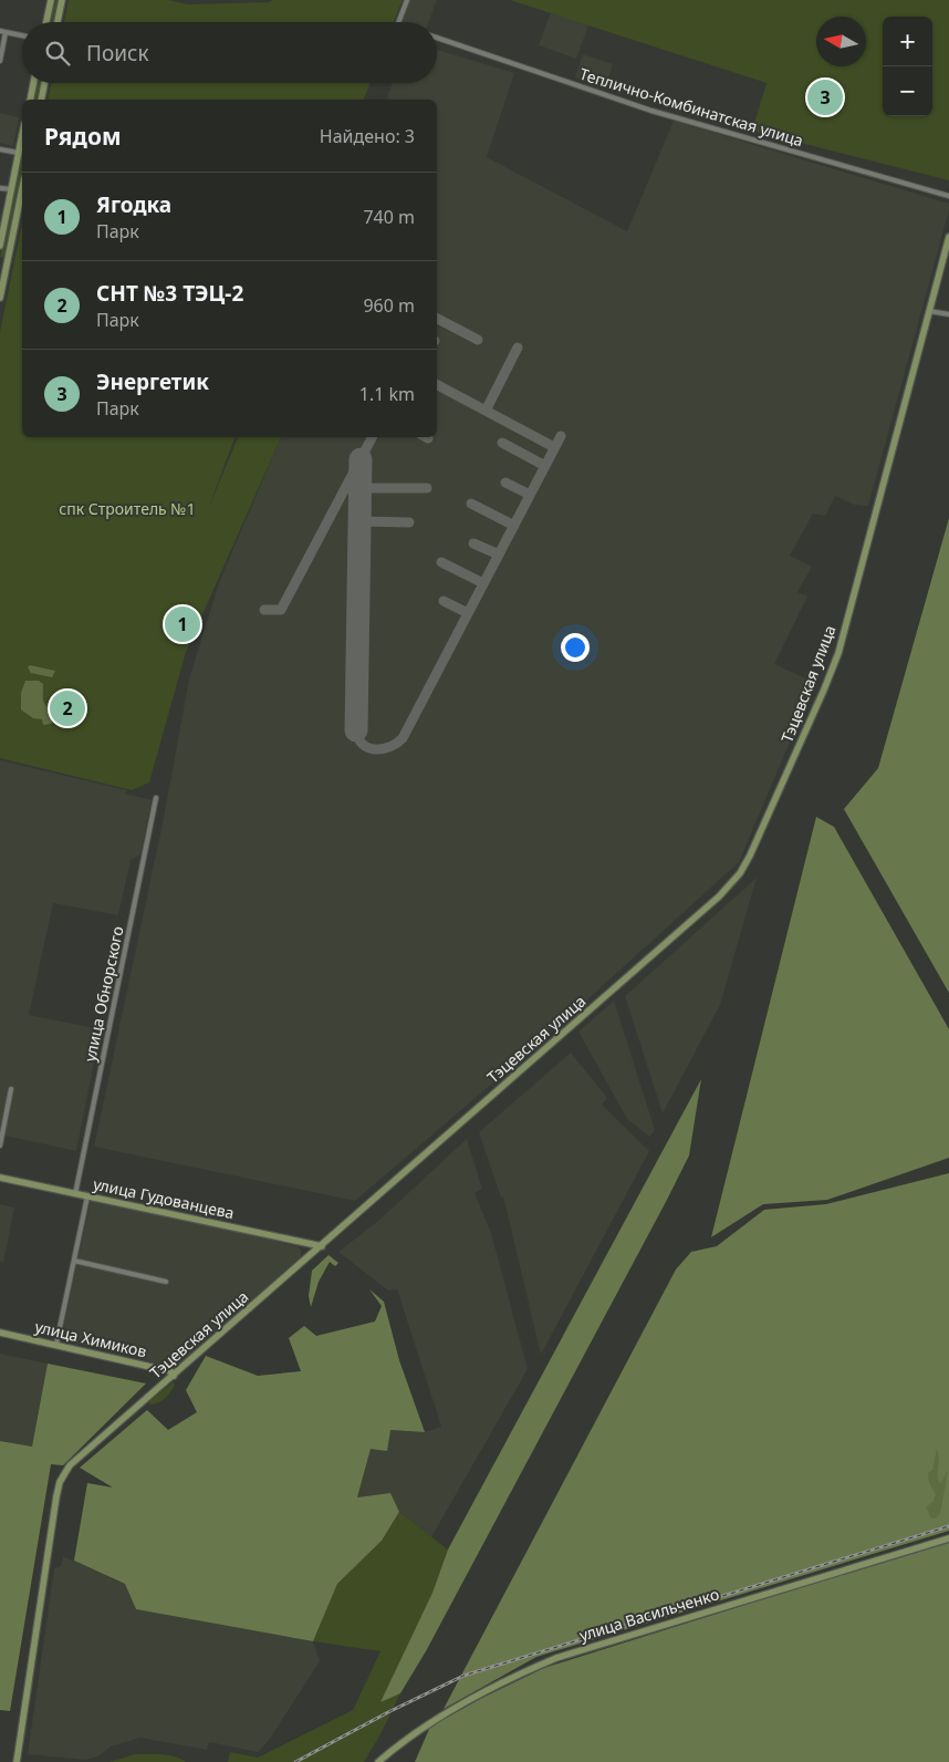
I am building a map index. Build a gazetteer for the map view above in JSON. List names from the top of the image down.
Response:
{
  "streets": {
    "main road": [
      "Тэцевская улица",
      "улица Гудованцева",
      "улица Химиков",
      "улица Васильченко"
    ],
    "street": ["Теплично-Комбинатская улица", "улица Обнорского"]
  },
  "crossings": [
    ["Тэцевская улица", "улица Гудованцева"],
    ["Тэцевская улица", "улица Химиков"],
    ["улица Обнорского", "улица Гудованцева"]
  ],
  "parks": ["спк Строитель №1"],
  "north": "left",
  "page": {
    "map_buttons": ["+", "−"],
    "search": "Поиск",
    "pins": ["3", "1", "2"],
    "heading": ["Рядом", "Найдено: 3"],
    "list": [
      {
        "mark": "1",
        "name": "Ягодка",
        "note": "Парк",
        "value": "740 m"
      },
      {
        "mark": "2",
        "name": "СНТ №3 ТЭЦ-2",
        "note": "Парк",
        "value": "960 m"
      },
      {
        "mark": "3",
        "name": "Энергетик",
        "note": "Парк",
        "value": "1.1 km"
      }
    ]
  }
}
